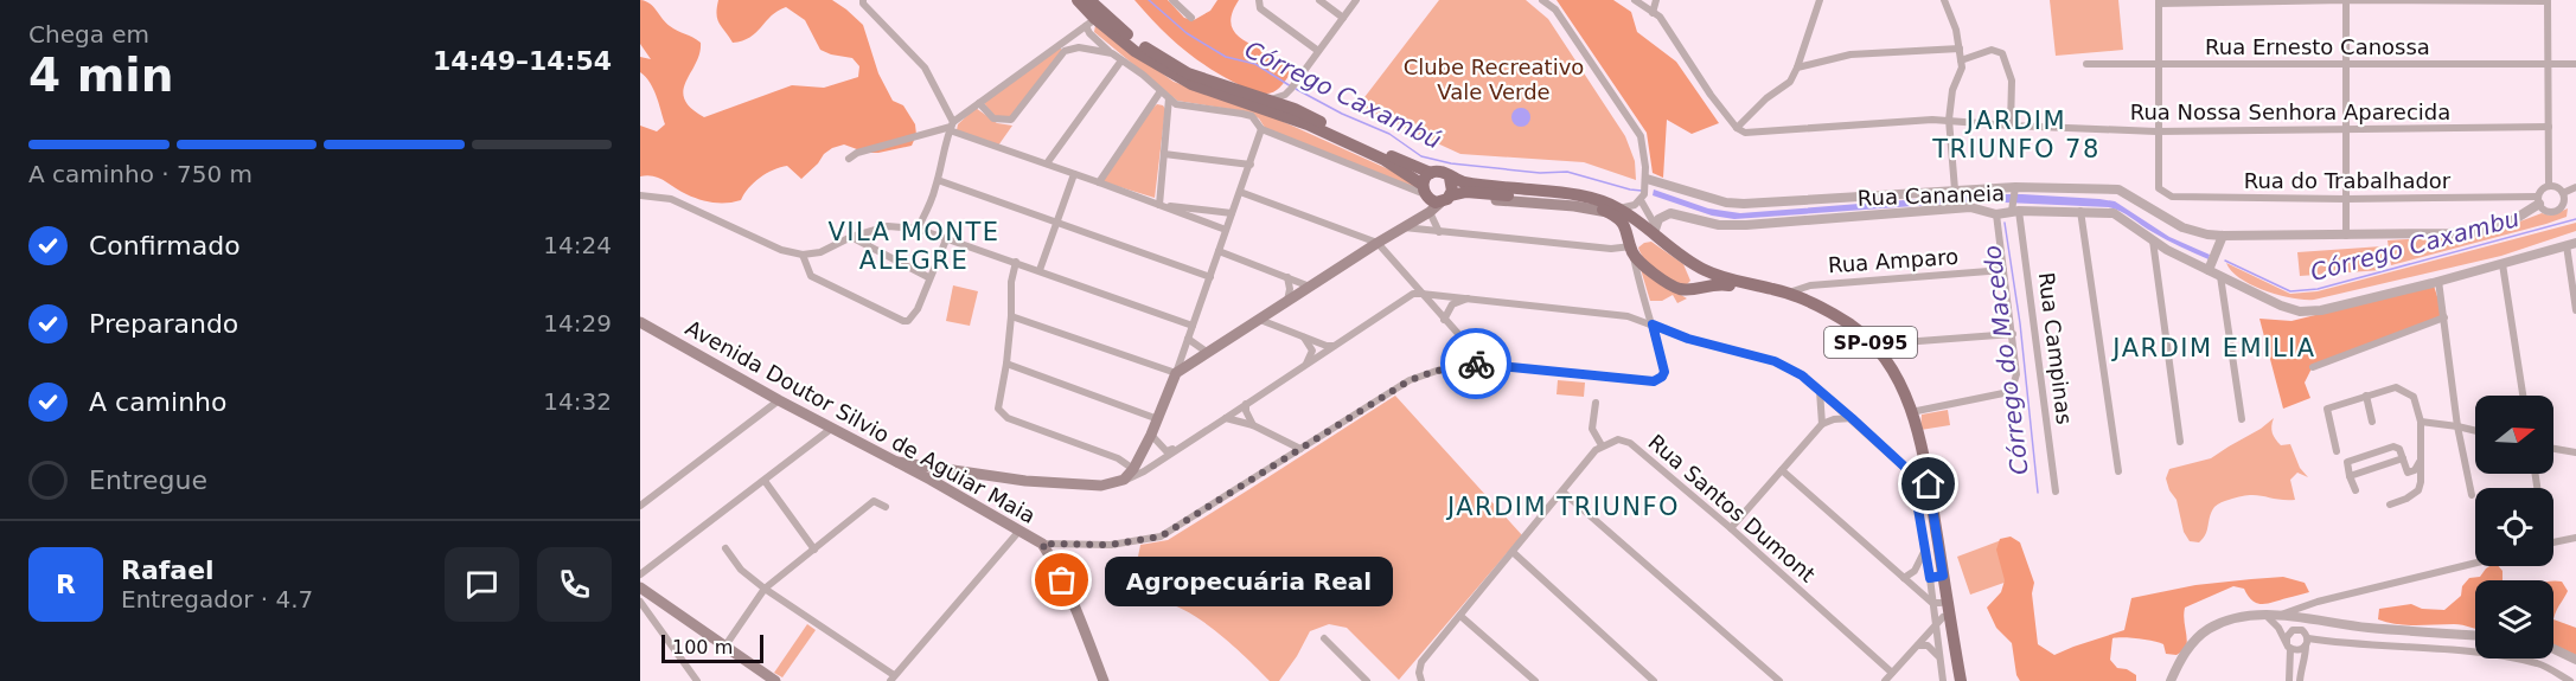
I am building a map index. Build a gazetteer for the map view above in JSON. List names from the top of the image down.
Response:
{
  "streets": {
    "main road": ["SP-095", "Avenida Doutor Silvio de Aguiar Maia"],
    "street": [
      "Rua Ernesto Canossa",
      "Rua Nossa Senhora Aparecida",
      "Rua do Trabalhador",
      "Rua Cananeia",
      "Rua Amparo",
      "Rua Campinas",
      "Rua Santos Dumont"
    ]
  },
  "crossings": [
    ["Rua Nossa Senhora Aparecida", "Rua do Trabalhador"],
    ["Rua Cananeia", "SP-095"],
    ["Rua Cananeia", "Rua Campinas"],
    ["Rua Amparo", "SP-095"]
  ],
  "districts": [
    "JARDIM TRIUNFO 78",
    "VILA MONTE ALEGRE",
    "JARDIM EMILIA",
    "JARDIM TRIUNFO"
  ],
  "water": ["Córrego Caxambú", "Córrego Caxambu", "Córrego do Macedo"],
  "parks": ["Clube Recreativo Vale Verde"],
  "places": ["Agropecuária Real"],
  "scale_bar": "100 m",
  "north": "right",
  "page": {
    "heading": ["4 min", "Chega em", "14:49–14:54"],
    "panel": ["Rafael", "Entregador · 4.7"],
    "bar": "A caminho · 750 m",
    "list": [
      ["Confirmado", "14:24"],
      ["Preparando", "14:29"],
      ["A caminho", "14:32"],
      "Entregue"
    ],
    "round": "R",
    "bubble": "Agropecuária Real",
    "scale": "100 m"
  }
}
